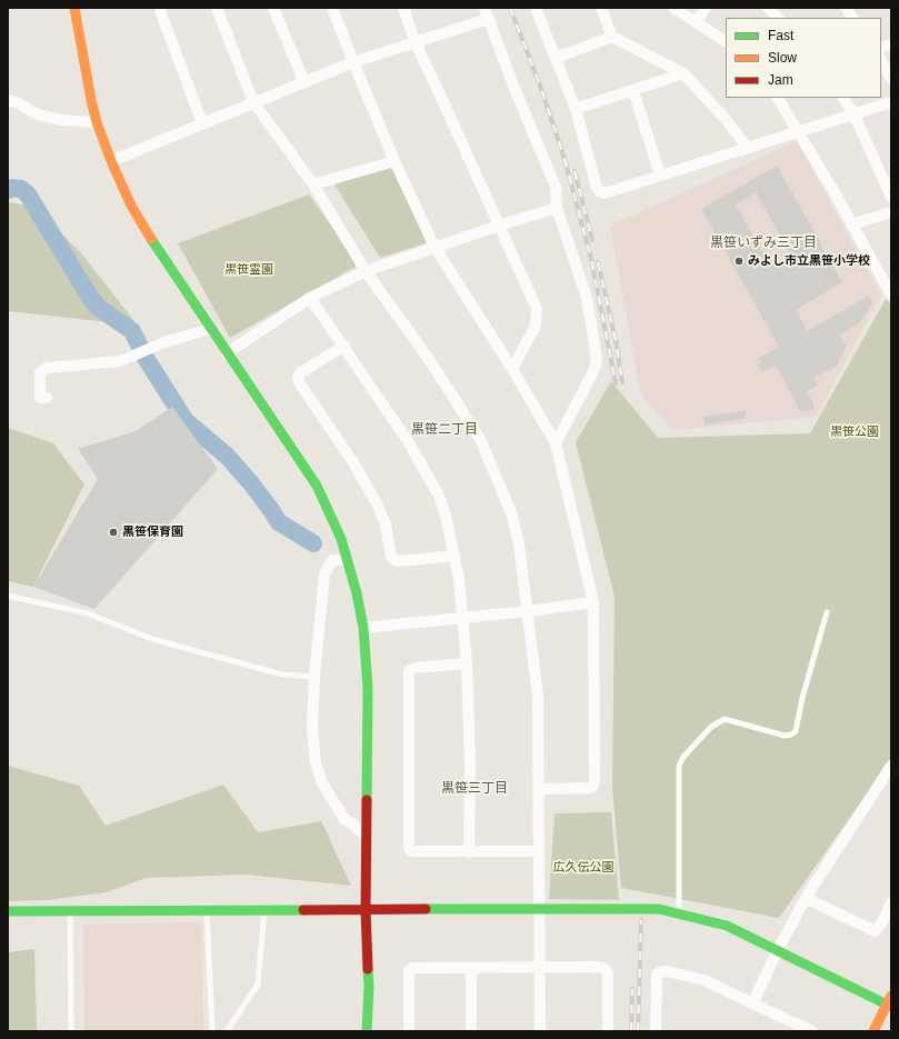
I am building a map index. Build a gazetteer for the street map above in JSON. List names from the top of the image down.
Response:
{
  "districts": ["黒笹いずみ三丁目", "黒笹二丁目", "黒笹三丁目"],
  "parks": ["黒笹霊園", "黒笹公園", "広久伝公園"],
  "places": ["みよし市立黒笹小学校", "黒笹保育園"],
  "legend": ["Fast", "Slow", "Jam"]
}
